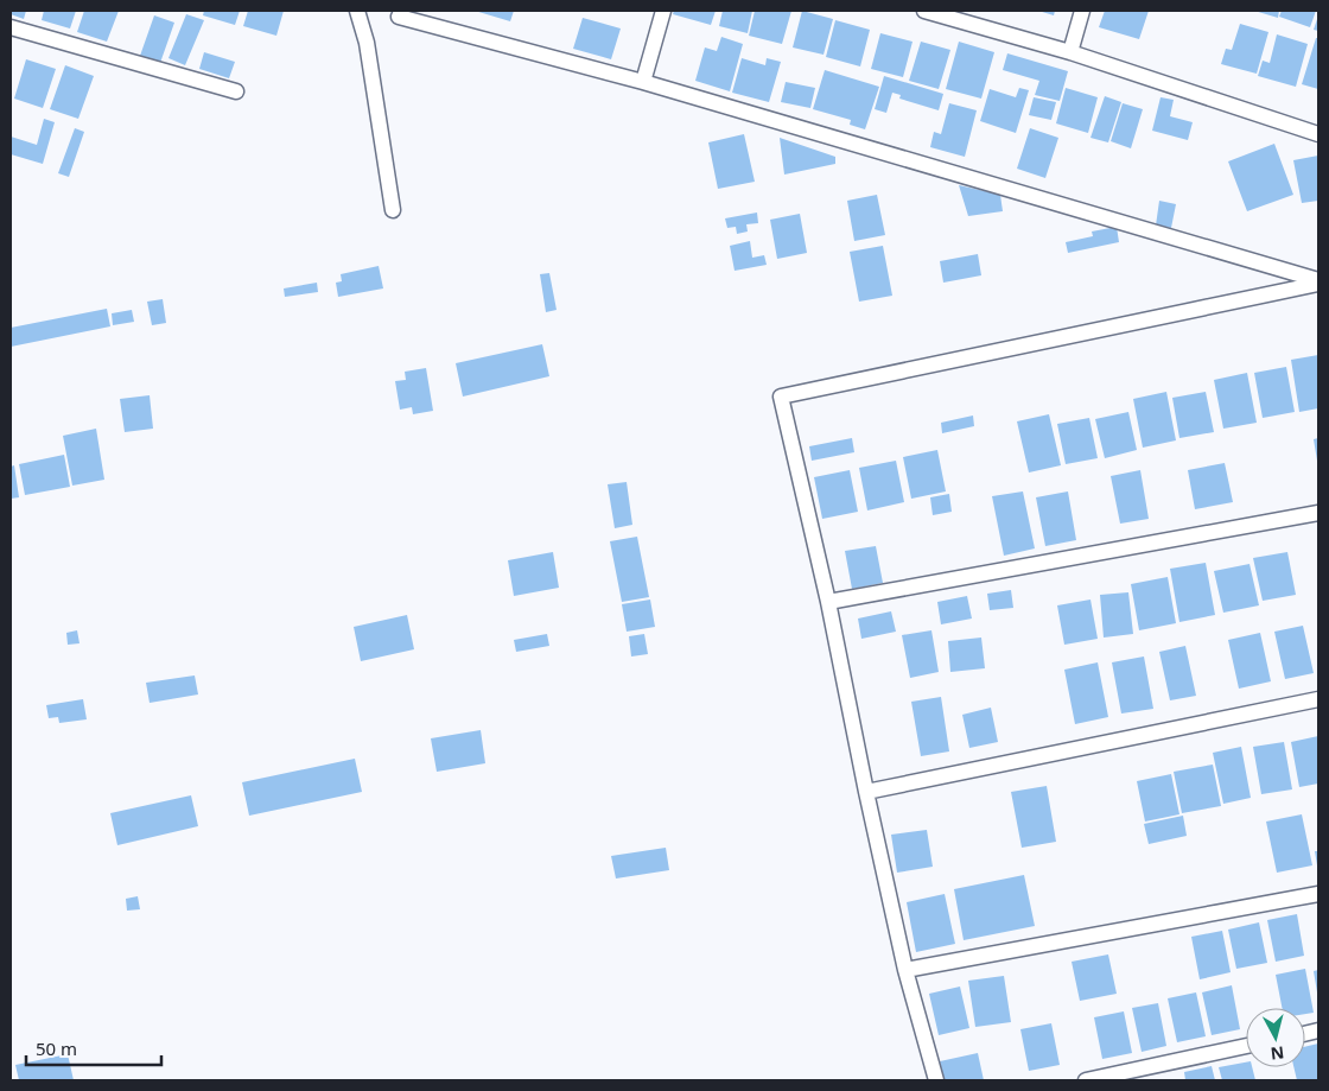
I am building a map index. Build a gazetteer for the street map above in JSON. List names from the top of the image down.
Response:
{
  "scale_bar": "50 m",
  "north": "bottom"
}
